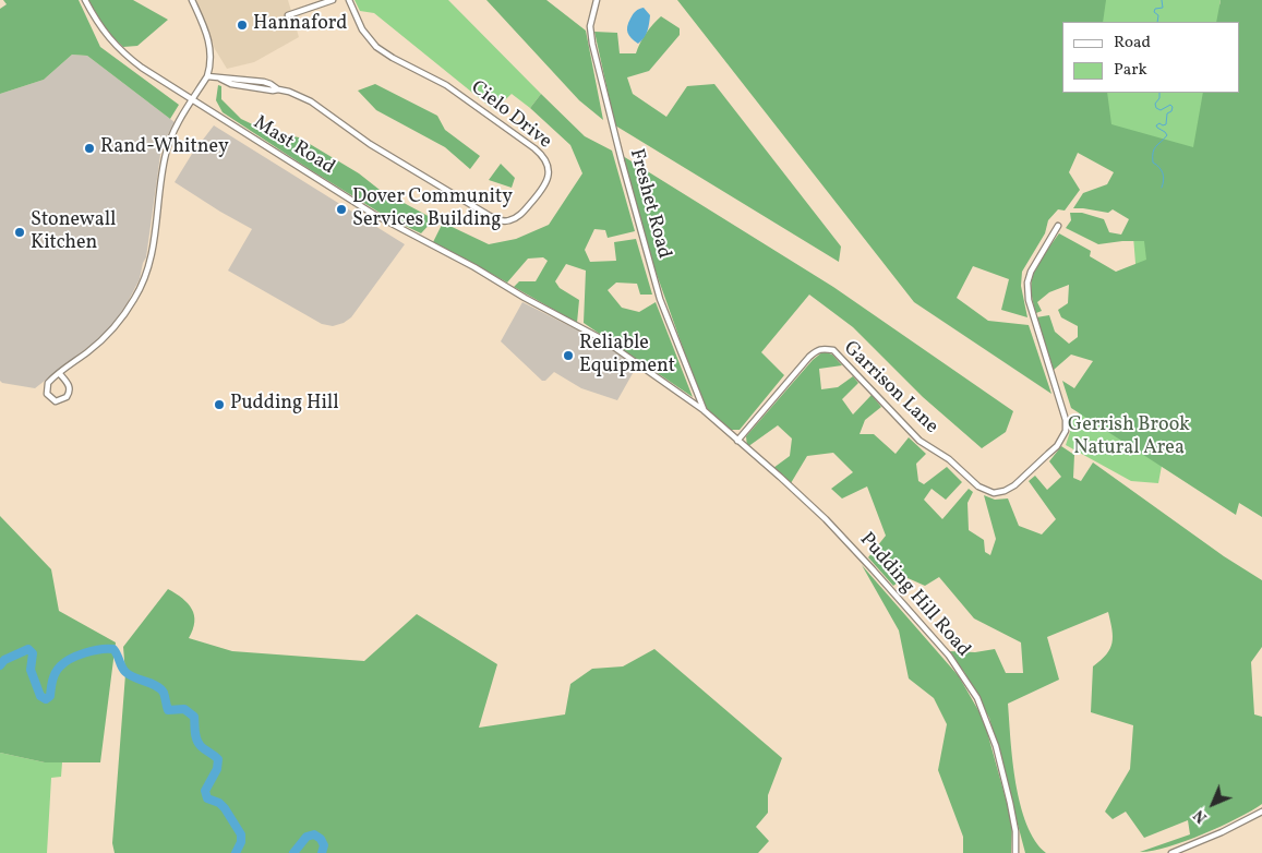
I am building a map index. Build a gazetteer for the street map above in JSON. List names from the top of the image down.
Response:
{
  "streets": {
    "street": [
      "Cielo Drive",
      "Mast Road",
      "Freshet Road",
      "Garrison Lane",
      "Pudding Hill Road"
    ]
  },
  "crossings": [
    ["Mast Road", "Freshet Road"],
    ["Mast Road", "Pudding Hill Road"],
    ["Freshet Road", "Pudding Hill Road"],
    ["Garrison Lane", "Pudding Hill Road"]
  ],
  "parks": ["Gerrish Brook Natural Area"],
  "places": [
    "Hannaford",
    "Rand-Whitney",
    "Dover Community Services Building",
    "Stonewall Kitchen",
    "Reliable Equipment",
    "Pudding Hill"
  ],
  "legend": ["Road", "Park"],
  "north": "bottom left"
}
